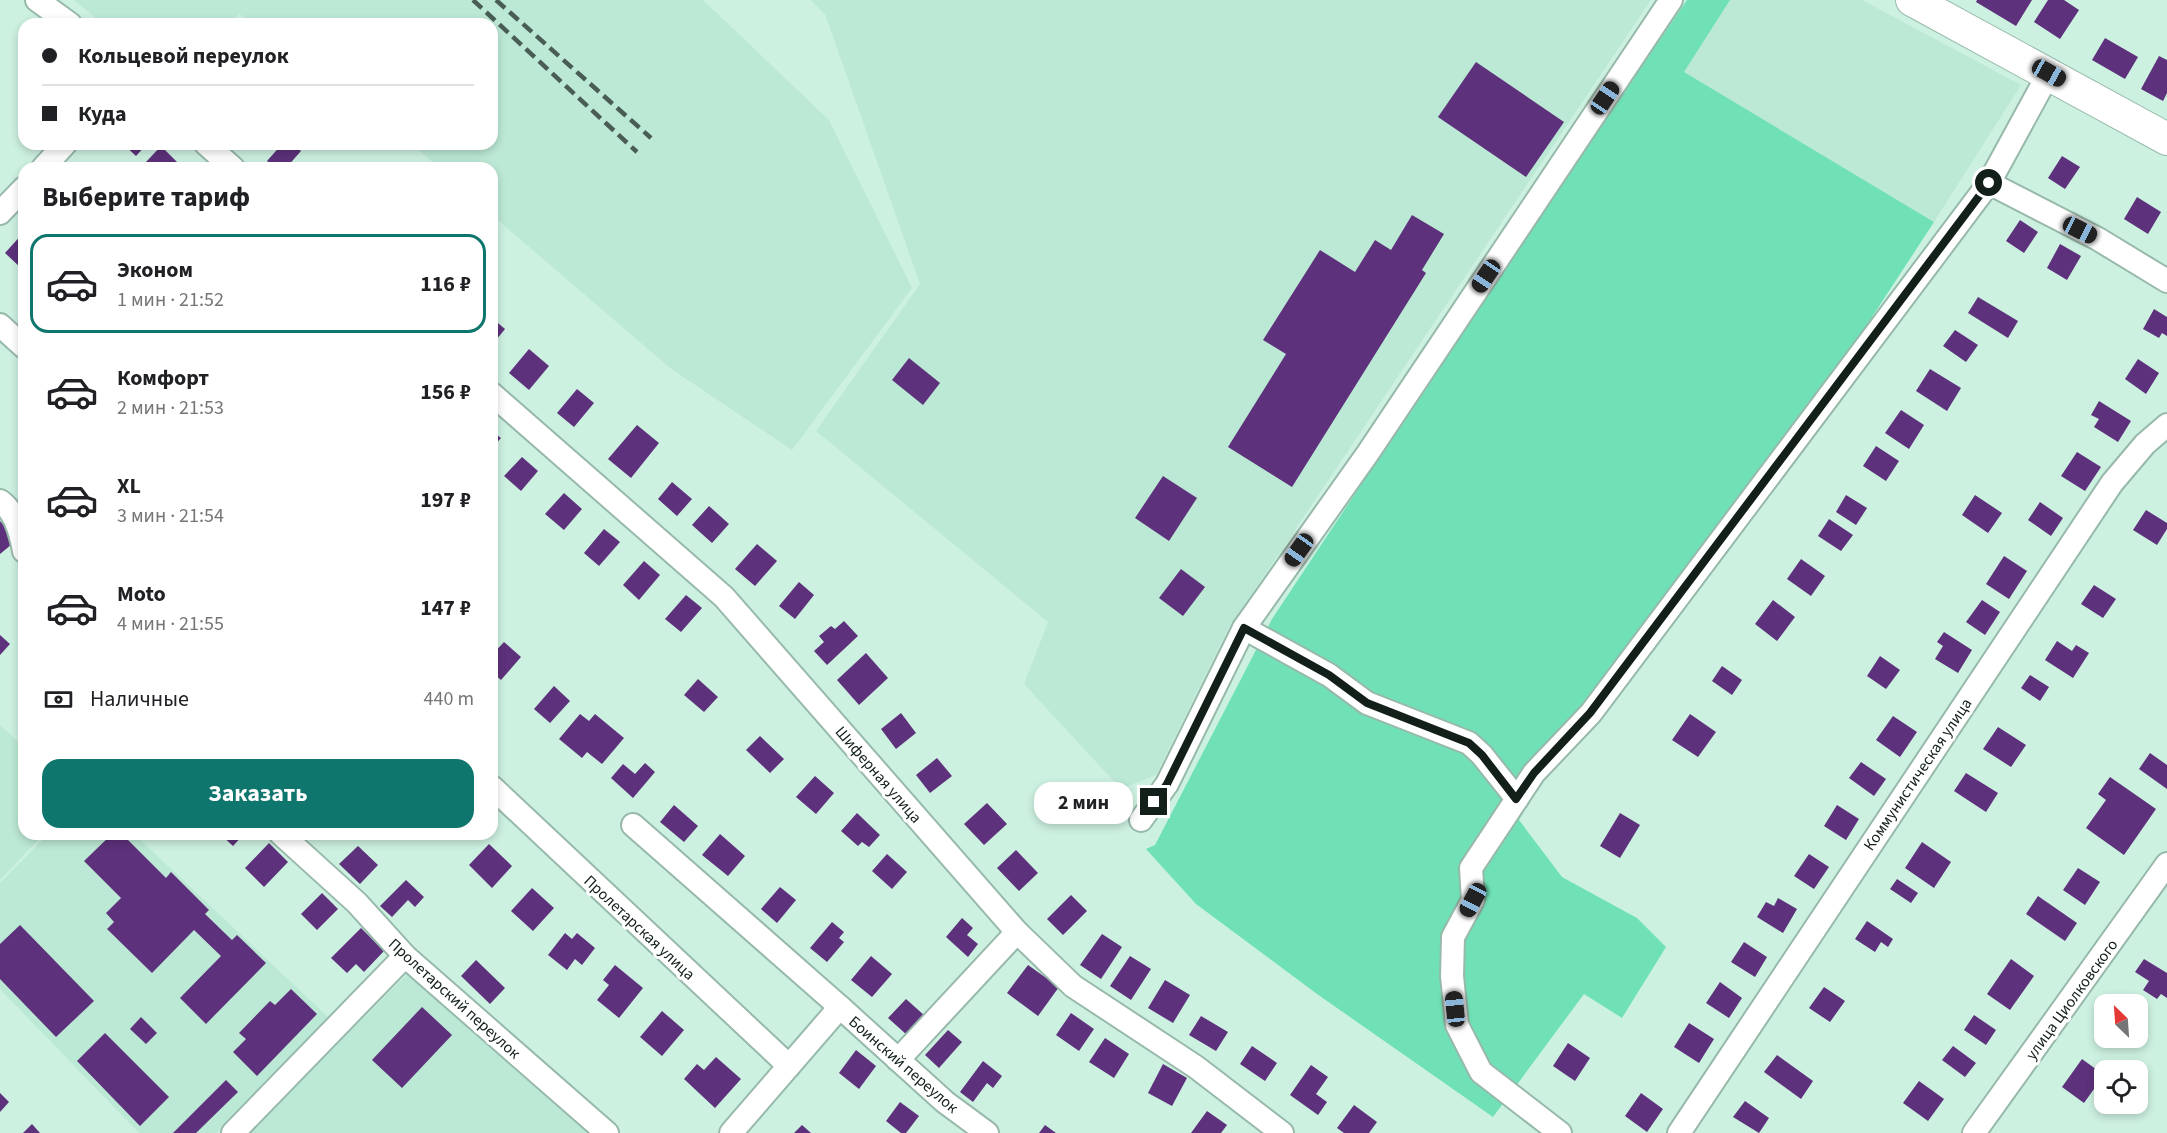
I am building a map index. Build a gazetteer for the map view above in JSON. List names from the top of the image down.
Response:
{
  "streets": {
    "street": [
      "Шиферная улица",
      "Коммунистическая улица",
      "Пролетарская улица",
      "Пролетарский переулок",
      "улица Циолковского",
      "Боинский переулок"
    ]
  },
  "crossings": [
    ["Пролетарская улица", "Боинский переулок"]
  ],
  "north": "top left",
  "page": {
    "banner": ["Кольцевой переулок", "Куда"],
    "heading": "Выберите тариф",
    "list": [
      {
        "name": "Эконом",
        "note": "1 мин · 21:52",
        "value": "116 ₽"
      },
      {
        "name": "Комфорт",
        "note": "2 мин · 21:53",
        "value": "156 ₽"
      },
      {
        "name": "XL",
        "note": "3 мин · 21:54",
        "value": "197 ₽"
      },
      {
        "name": "Moto",
        "note": "4 мин · 21:55",
        "value": "147 ₽"
      }
    ],
    "pay": ["Наличные", "440 m"],
    "buttons": "Заказать",
    "bubble": "2 мин"
  }
}
